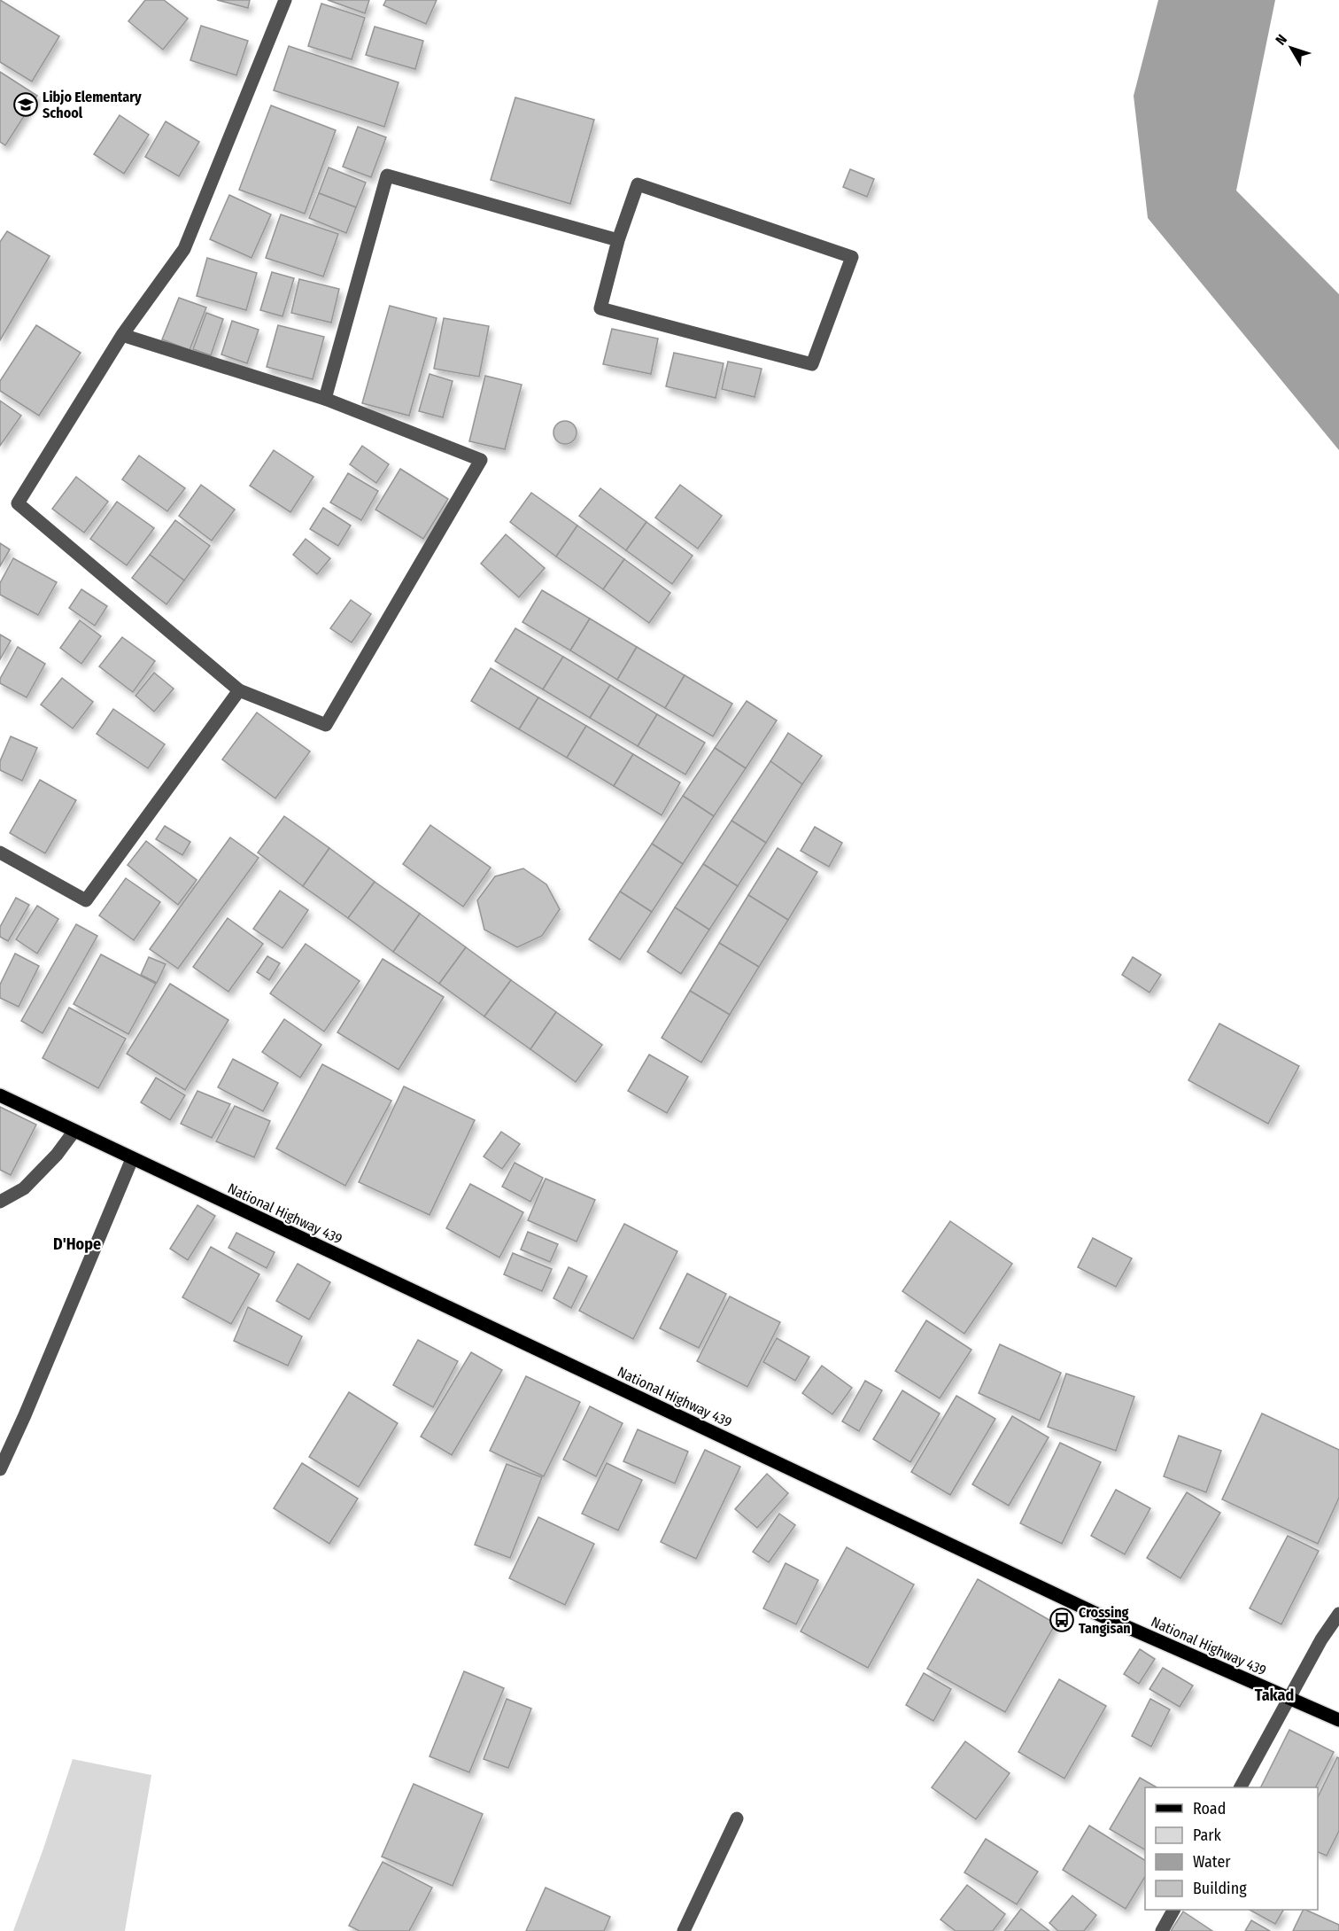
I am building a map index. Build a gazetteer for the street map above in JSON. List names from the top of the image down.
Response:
{
  "streets": {
    "main road": ["National Highway 439"]
  },
  "districts": ["D'Hope", "Takad"],
  "places": {
    "school or university": ["Libjo Elementary School"],
    "bus stop": ["Crossing Tangisan"]
  },
  "legend": [
    "Road",
    "Park",
    "Water",
    "Building"
  ],
  "north": "top left"
}
